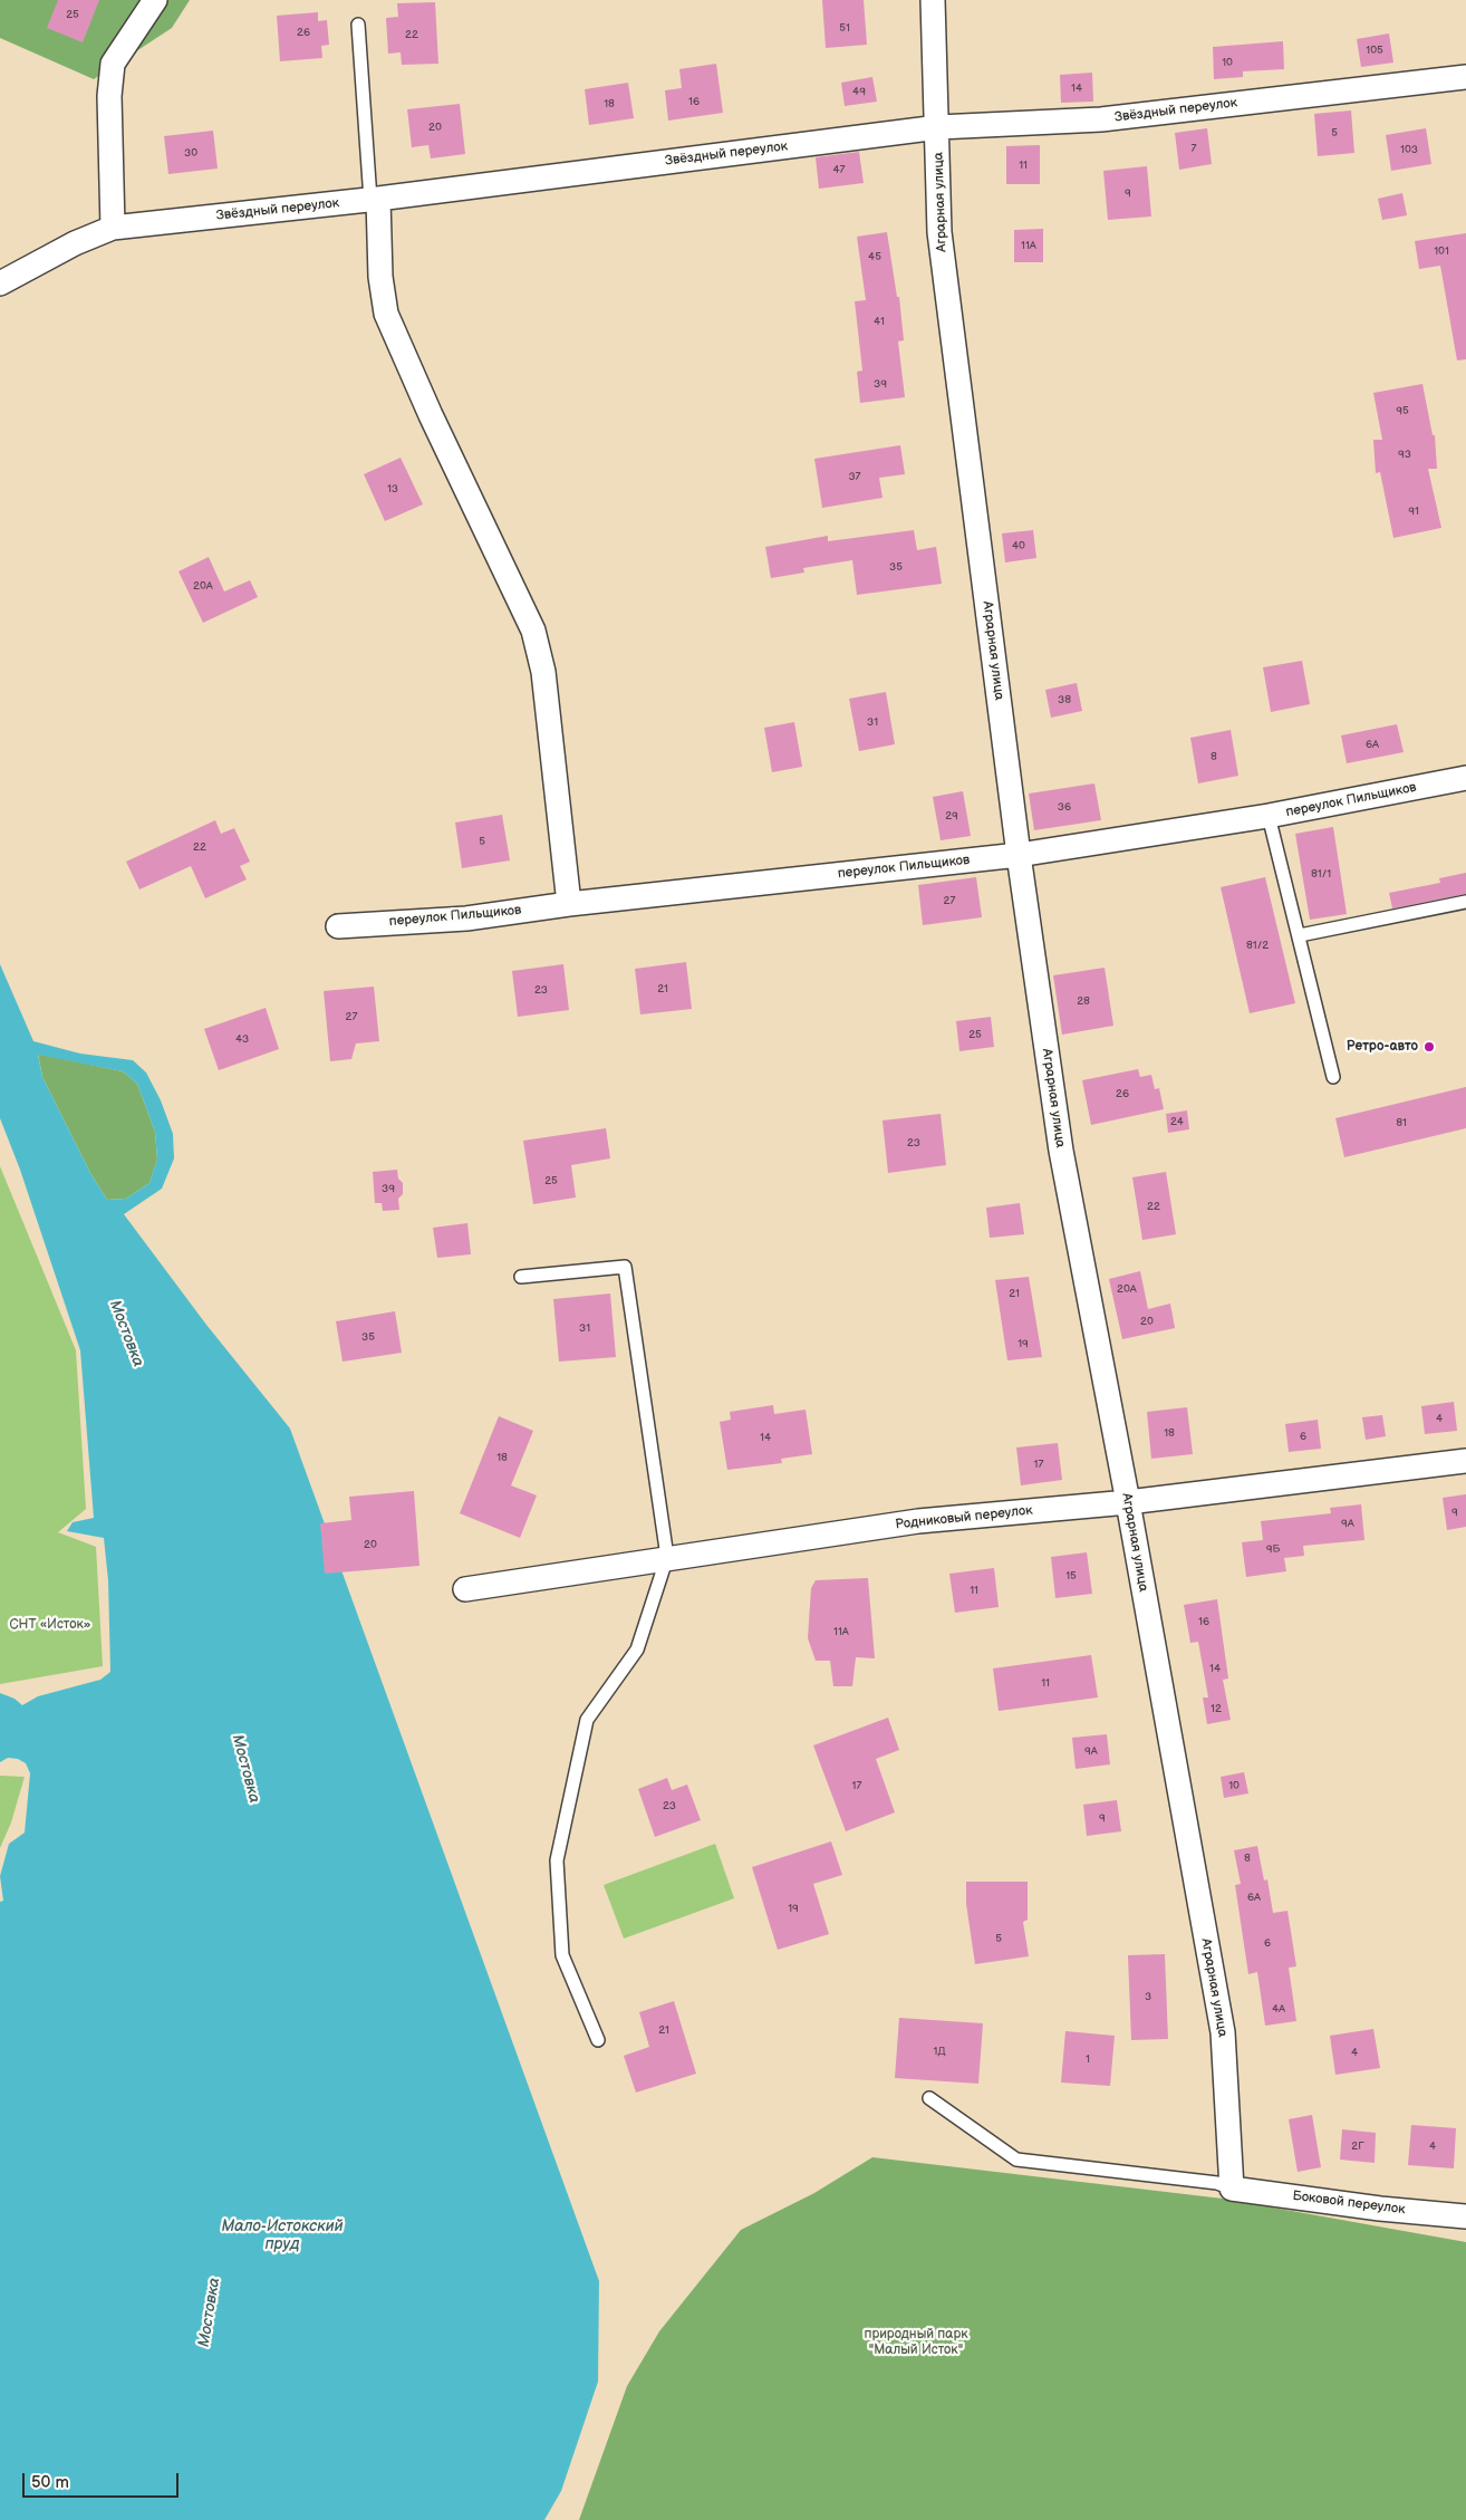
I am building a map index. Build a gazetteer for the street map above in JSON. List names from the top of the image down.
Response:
{
  "streets": {
    "street": [
      "Звёздный переулок",
      "Аграрная улица",
      "переулок Пильщиков",
      "Родниковый переулок",
      "Боковой переулок"
    ]
  },
  "crossings": [
    ["Звёздный переулок", "Аграрная улица"],
    ["Аграрная улица", "переулок Пильщиков"],
    ["Аграрная улица", "Родниковый переулок"],
    ["Аграрная улица", "Боковой переулок"]
  ],
  "water": ["Мостовка", "Мало-Истокский пруд"],
  "parks": ["СНТ «Исток»", "природный парк \"Малый Исток\""],
  "places": ["Ретро-авто"],
  "house_numbers": [
    "25",
    "51",
    "26",
    "22",
    "105",
    "10",
    "14",
    "49",
    "16",
    "18",
    "20",
    "5",
    "7",
    "103",
    "30",
    "11",
    "47",
    "9",
    "11А",
    "101",
    "45",
    "41",
    "39",
    "95",
    "93",
    "37",
    "13",
    "91",
    "40",
    "35",
    "20А",
    "38",
    "31",
    "6А",
    "8",
    "36",
    "29",
    "5",
    "22",
    "81/1",
    "27",
    "81/2",
    "21",
    "23",
    "28",
    "27",
    "25",
    "43",
    "26",
    "24",
    "81",
    "23",
    "25",
    "39",
    "22",
    "20А",
    "21",
    "20",
    "31",
    "35",
    "19",
    "4",
    "18",
    "6",
    "14",
    "18",
    "17",
    "9",
    "9А",
    "20",
    "9Б",
    "15",
    "11",
    "16",
    "11А",
    "14",
    "11",
    "12",
    "9А",
    "17",
    "10",
    "23",
    "9",
    "8",
    "6А",
    "19",
    "5",
    "6",
    "3",
    "4А",
    "21",
    "1Д",
    "4",
    "1",
    "2Г",
    "4"
  ],
  "scale_bar": "50 m"
}
